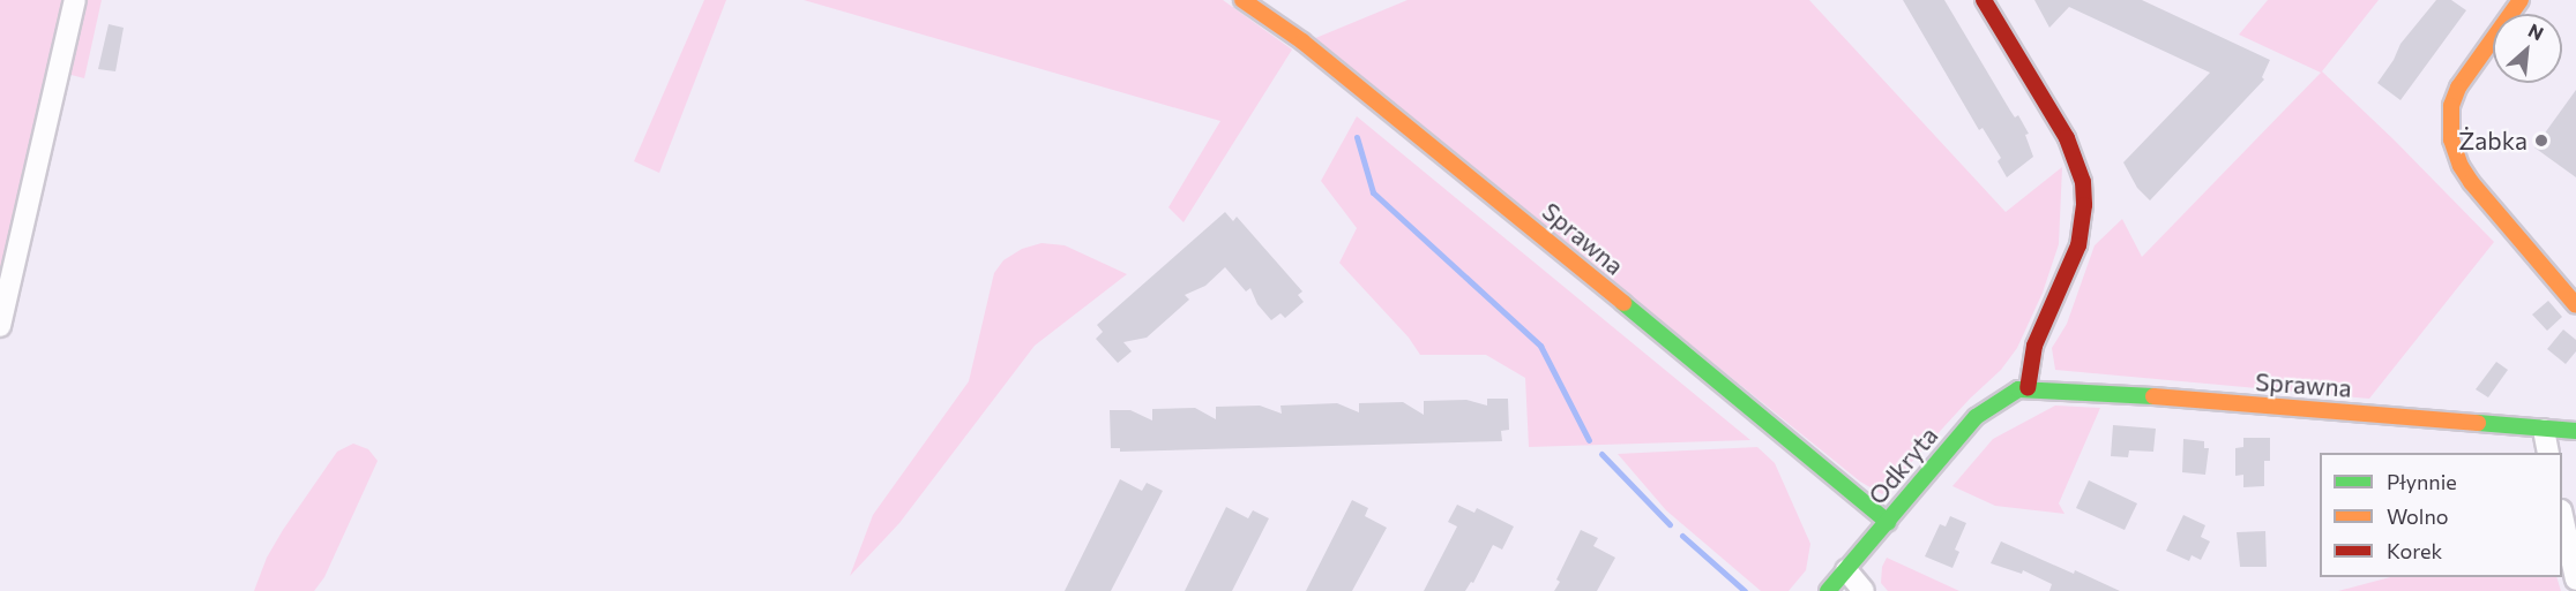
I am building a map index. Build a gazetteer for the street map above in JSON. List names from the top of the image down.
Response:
{
  "streets": {
    "street": ["Sprawna", "Odkryta"]
  },
  "crossings": [
    ["Sprawna", "Odkryta"]
  ],
  "places": ["Żabka"],
  "legend": ["Płynnie", "Wolno", "Korek"],
  "north": "top right"
}
